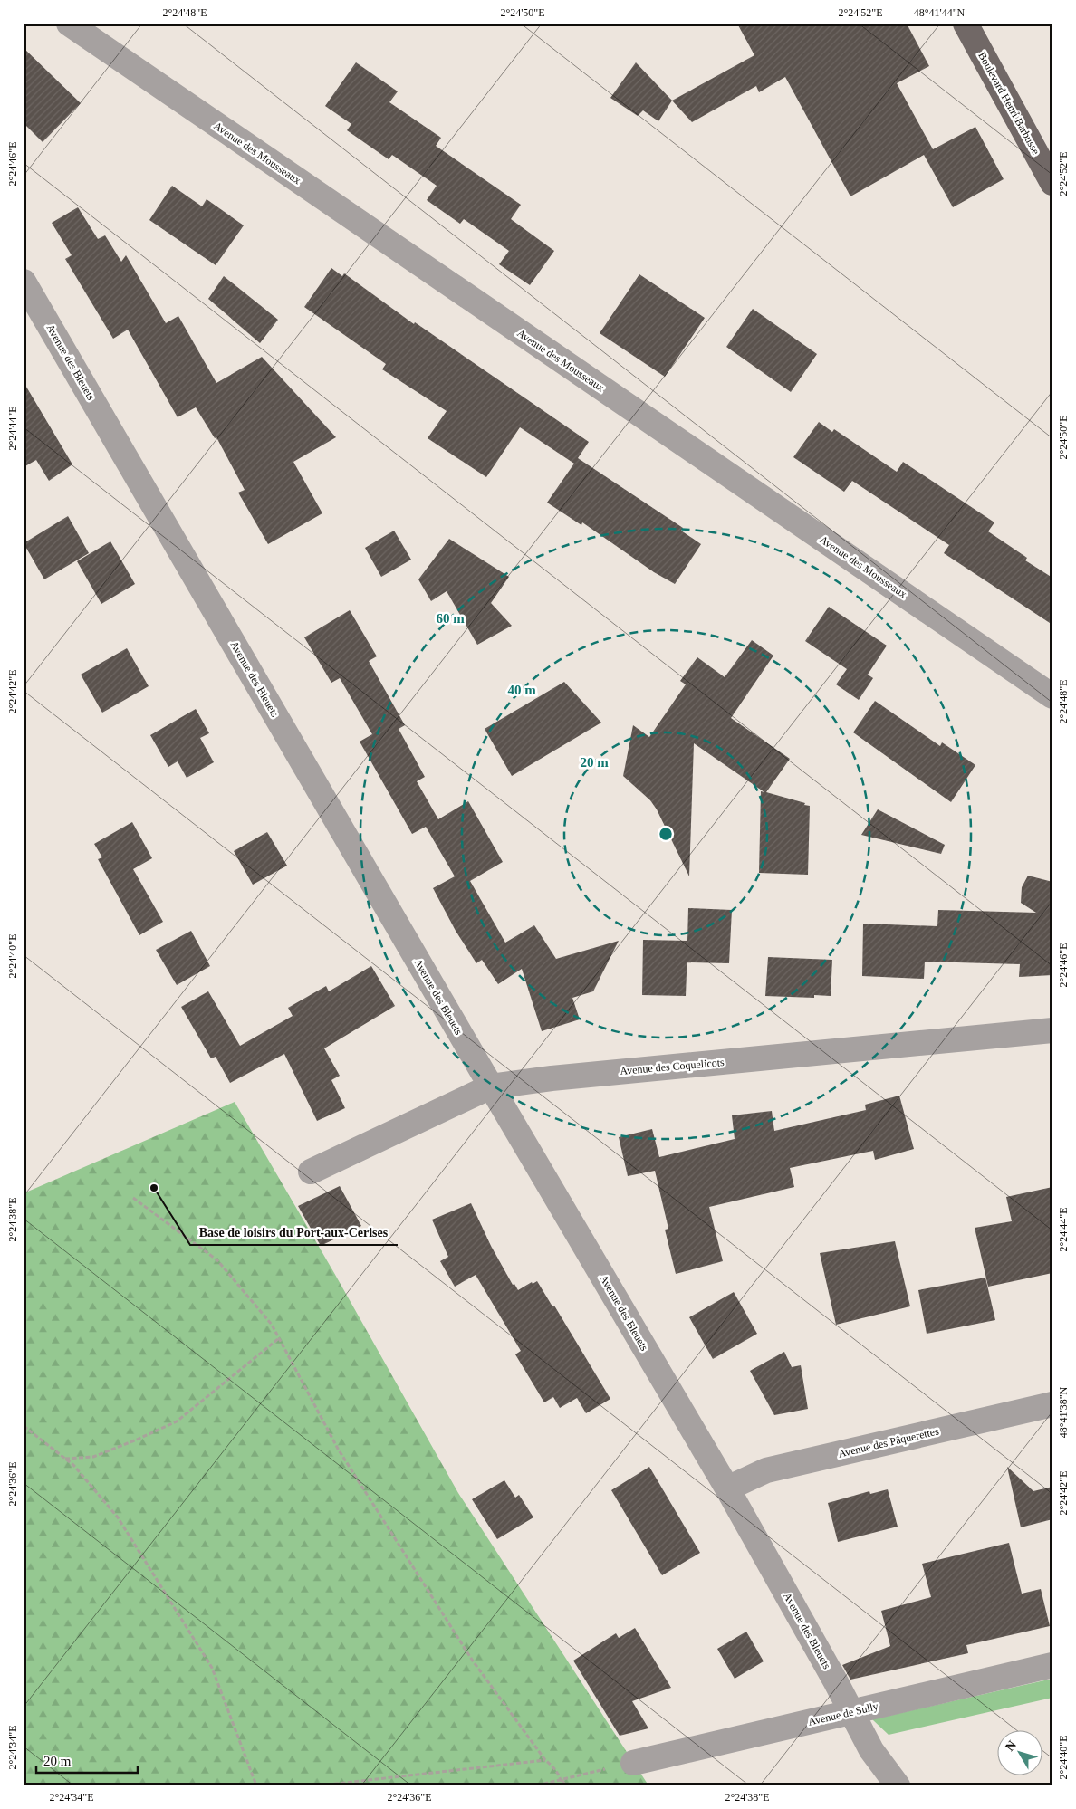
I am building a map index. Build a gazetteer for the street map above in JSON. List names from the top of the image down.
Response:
{
  "streets": {
    "main road": ["Boulevard Henri Barbusse"],
    "street": [
      "Avenue des Mousseaux",
      "Avenue des Bleuets",
      "Avenue des Coquelicots",
      "Avenue des Pâquerettes",
      "Avenue de Sully"
    ]
  },
  "crossings": [
    ["Avenue des Bleuets", "Avenue des Coquelicots"],
    ["Avenue des Bleuets", "Avenue des Pâquerettes"],
    ["Avenue des Bleuets", "Avenue de Sully"]
  ],
  "places": ["Base de loisirs du Port-aux-Cerises"],
  "scale_bar": "20 m",
  "north": "top left",
  "coordinates": [
    "2°24'48\"E",
    "2°24'50\"E",
    "2°24'52\"E",
    "48°41'44\"N",
    "2°24'46\"E",
    "2°24'44\"E",
    "2°24'42\"E",
    "2°24'40\"E",
    "2°24'38\"E",
    "48°41'38\"N",
    "2°24'36\"E",
    "2°24'34\"E"
  ],
  "rings": ["60 m", "40 m", "20 m"]
}
